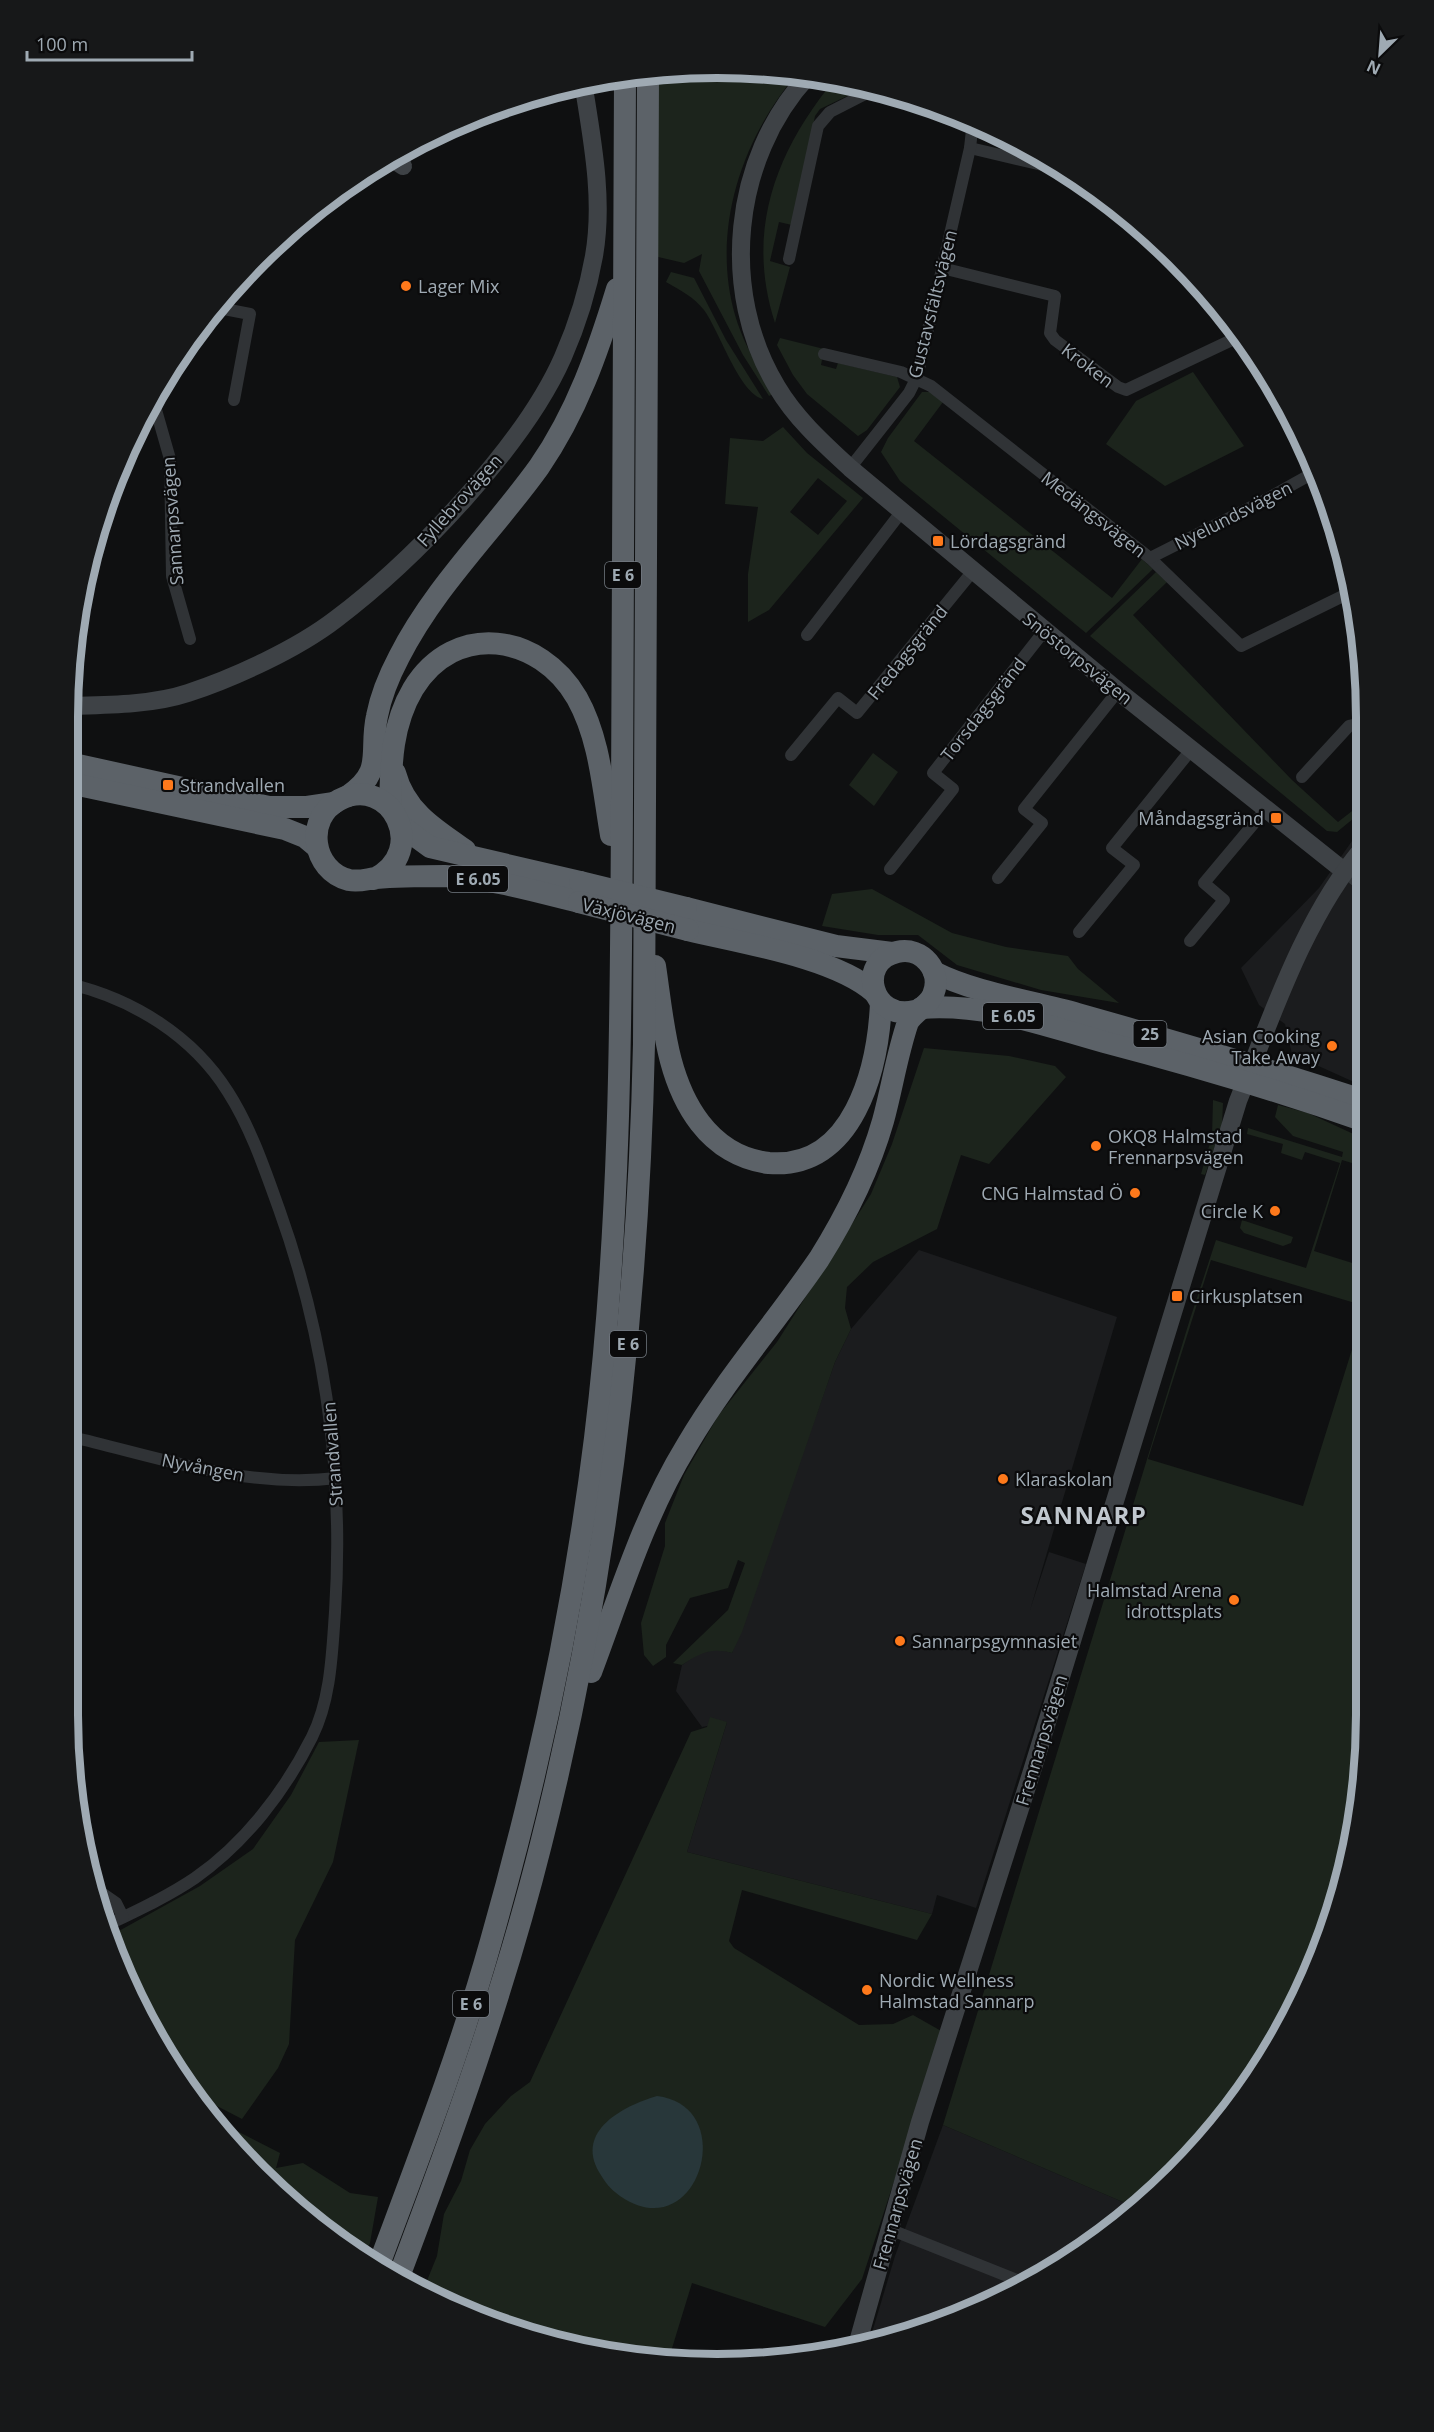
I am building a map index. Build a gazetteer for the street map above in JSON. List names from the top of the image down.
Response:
{
  "streets": {
    "highway": [
      "E 6",
      "E 6.05",
      "Växjövägen",
      "25"
    ],
    "street": [
      "Gustavsfältsvägen",
      "Kroken",
      "Fyllebrovägen",
      "Medängsvägen",
      "Nyelundsvägen",
      "Sannarpsvägen",
      "Fredagsgränd",
      "Snöstorpsvägen",
      "Torsdagsgränd",
      "Strandvallen",
      "Nyvången",
      "Frennarpsvägen"
    ]
  },
  "crossings": [
    ["Gustavsfältsvägen", "Kroken"],
    ["Gustavsfältsvägen", "Medängsvägen"],
    ["Gustavsfältsvägen", "Snöstorpsvägen"],
    ["Medängsvägen", "Nyelundsvägen"],
    ["Fredagsgränd", "Snöstorpsvägen"],
    ["Snöstorpsvägen", "Torsdagsgränd"],
    ["Snöstorpsvägen", "Frennarpsvägen"],
    ["Växjövägen", "Frennarpsvägen"],
    ["Strandvallen", "Nyvången"]
  ],
  "districts": ["SANNARP"],
  "places": {
    "other": [
      "Lager Mix",
      "Asian Cooking Take Away",
      "OKQ8 Halmstad Frennarpsvägen",
      "CNG Halmstad Ö",
      "Circle K",
      "Klaraskolan",
      "Halmstad Arena idrottsplats",
      "Sannarpsgymnasiet",
      "Nordic Wellness Halmstad Sannarp"
    ],
    "transit": [
      "Lördagsgränd",
      "Strandvallen",
      "Måndagsgränd",
      "Cirkusplatsen"
    ]
  },
  "scale_bar": "100 m",
  "north": "bottom left"
}
